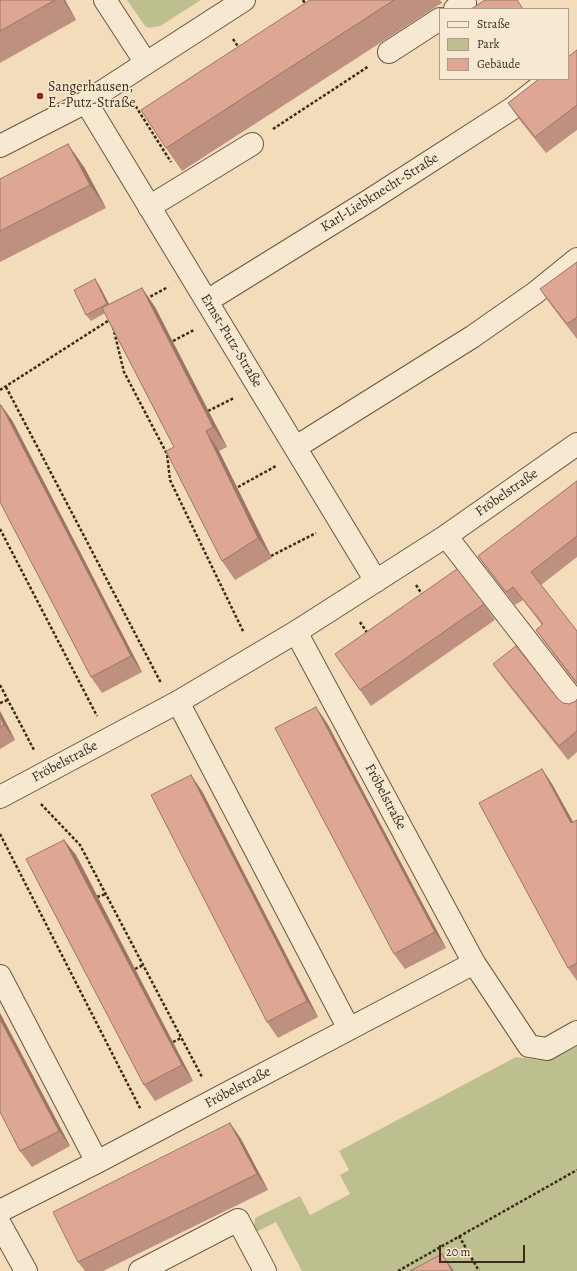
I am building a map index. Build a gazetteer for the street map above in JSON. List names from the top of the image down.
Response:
{
  "streets": {
    "street": ["Karl-Liebknecht-Straße", "Ernst-Putz-Straße", "Fröbelstraße"]
  },
  "crossings": [
    ["Karl-Liebknecht-Straße", "Ernst-Putz-Straße"],
    ["Ernst-Putz-Straße", "Fröbelstraße"]
  ],
  "places": ["Sangerhausen, E.-Putz-Straße"],
  "legend": ["Straße", "Park", "Gebäude"],
  "scale_bar": "20 m"
}
